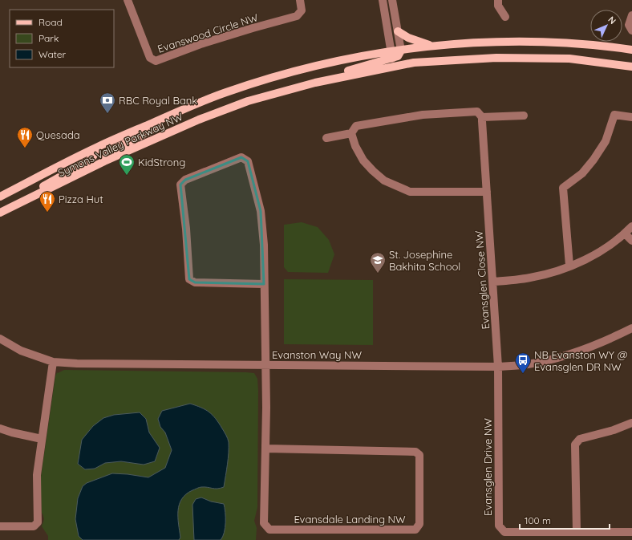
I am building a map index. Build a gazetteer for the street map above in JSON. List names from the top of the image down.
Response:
{
  "streets": {
    "main road": ["Symons Valley Parkway NW"],
    "street": [
      "Evanswood Circle NW",
      "Evansglen Close NW",
      "Evanston Way NW",
      "Evansglen Drive NW",
      "Evansdale Landing NW"
    ]
  },
  "crossings": [
    ["Evansglen Close NW", "Evanston Way NW"],
    ["Evansglen Close NW", "Evansglen Drive NW"],
    ["Evanston Way NW", "Evansglen Drive NW"],
    ["Evanston Way NW", "Evansdale Landing NW"]
  ],
  "places": {
    "bank": ["RBC Royal Bank"],
    "restaurant": ["Quesada", "Pizza Hut"],
    "sports": ["KidStrong"],
    "school or university": ["St. Josephine Bakhita School"],
    "bus stop": ["NB Evanston WY @ Evansglen DR NW"]
  },
  "legend": ["Road", "Park", "Water"],
  "scale_bar": "100 m",
  "north": "top right"
}
